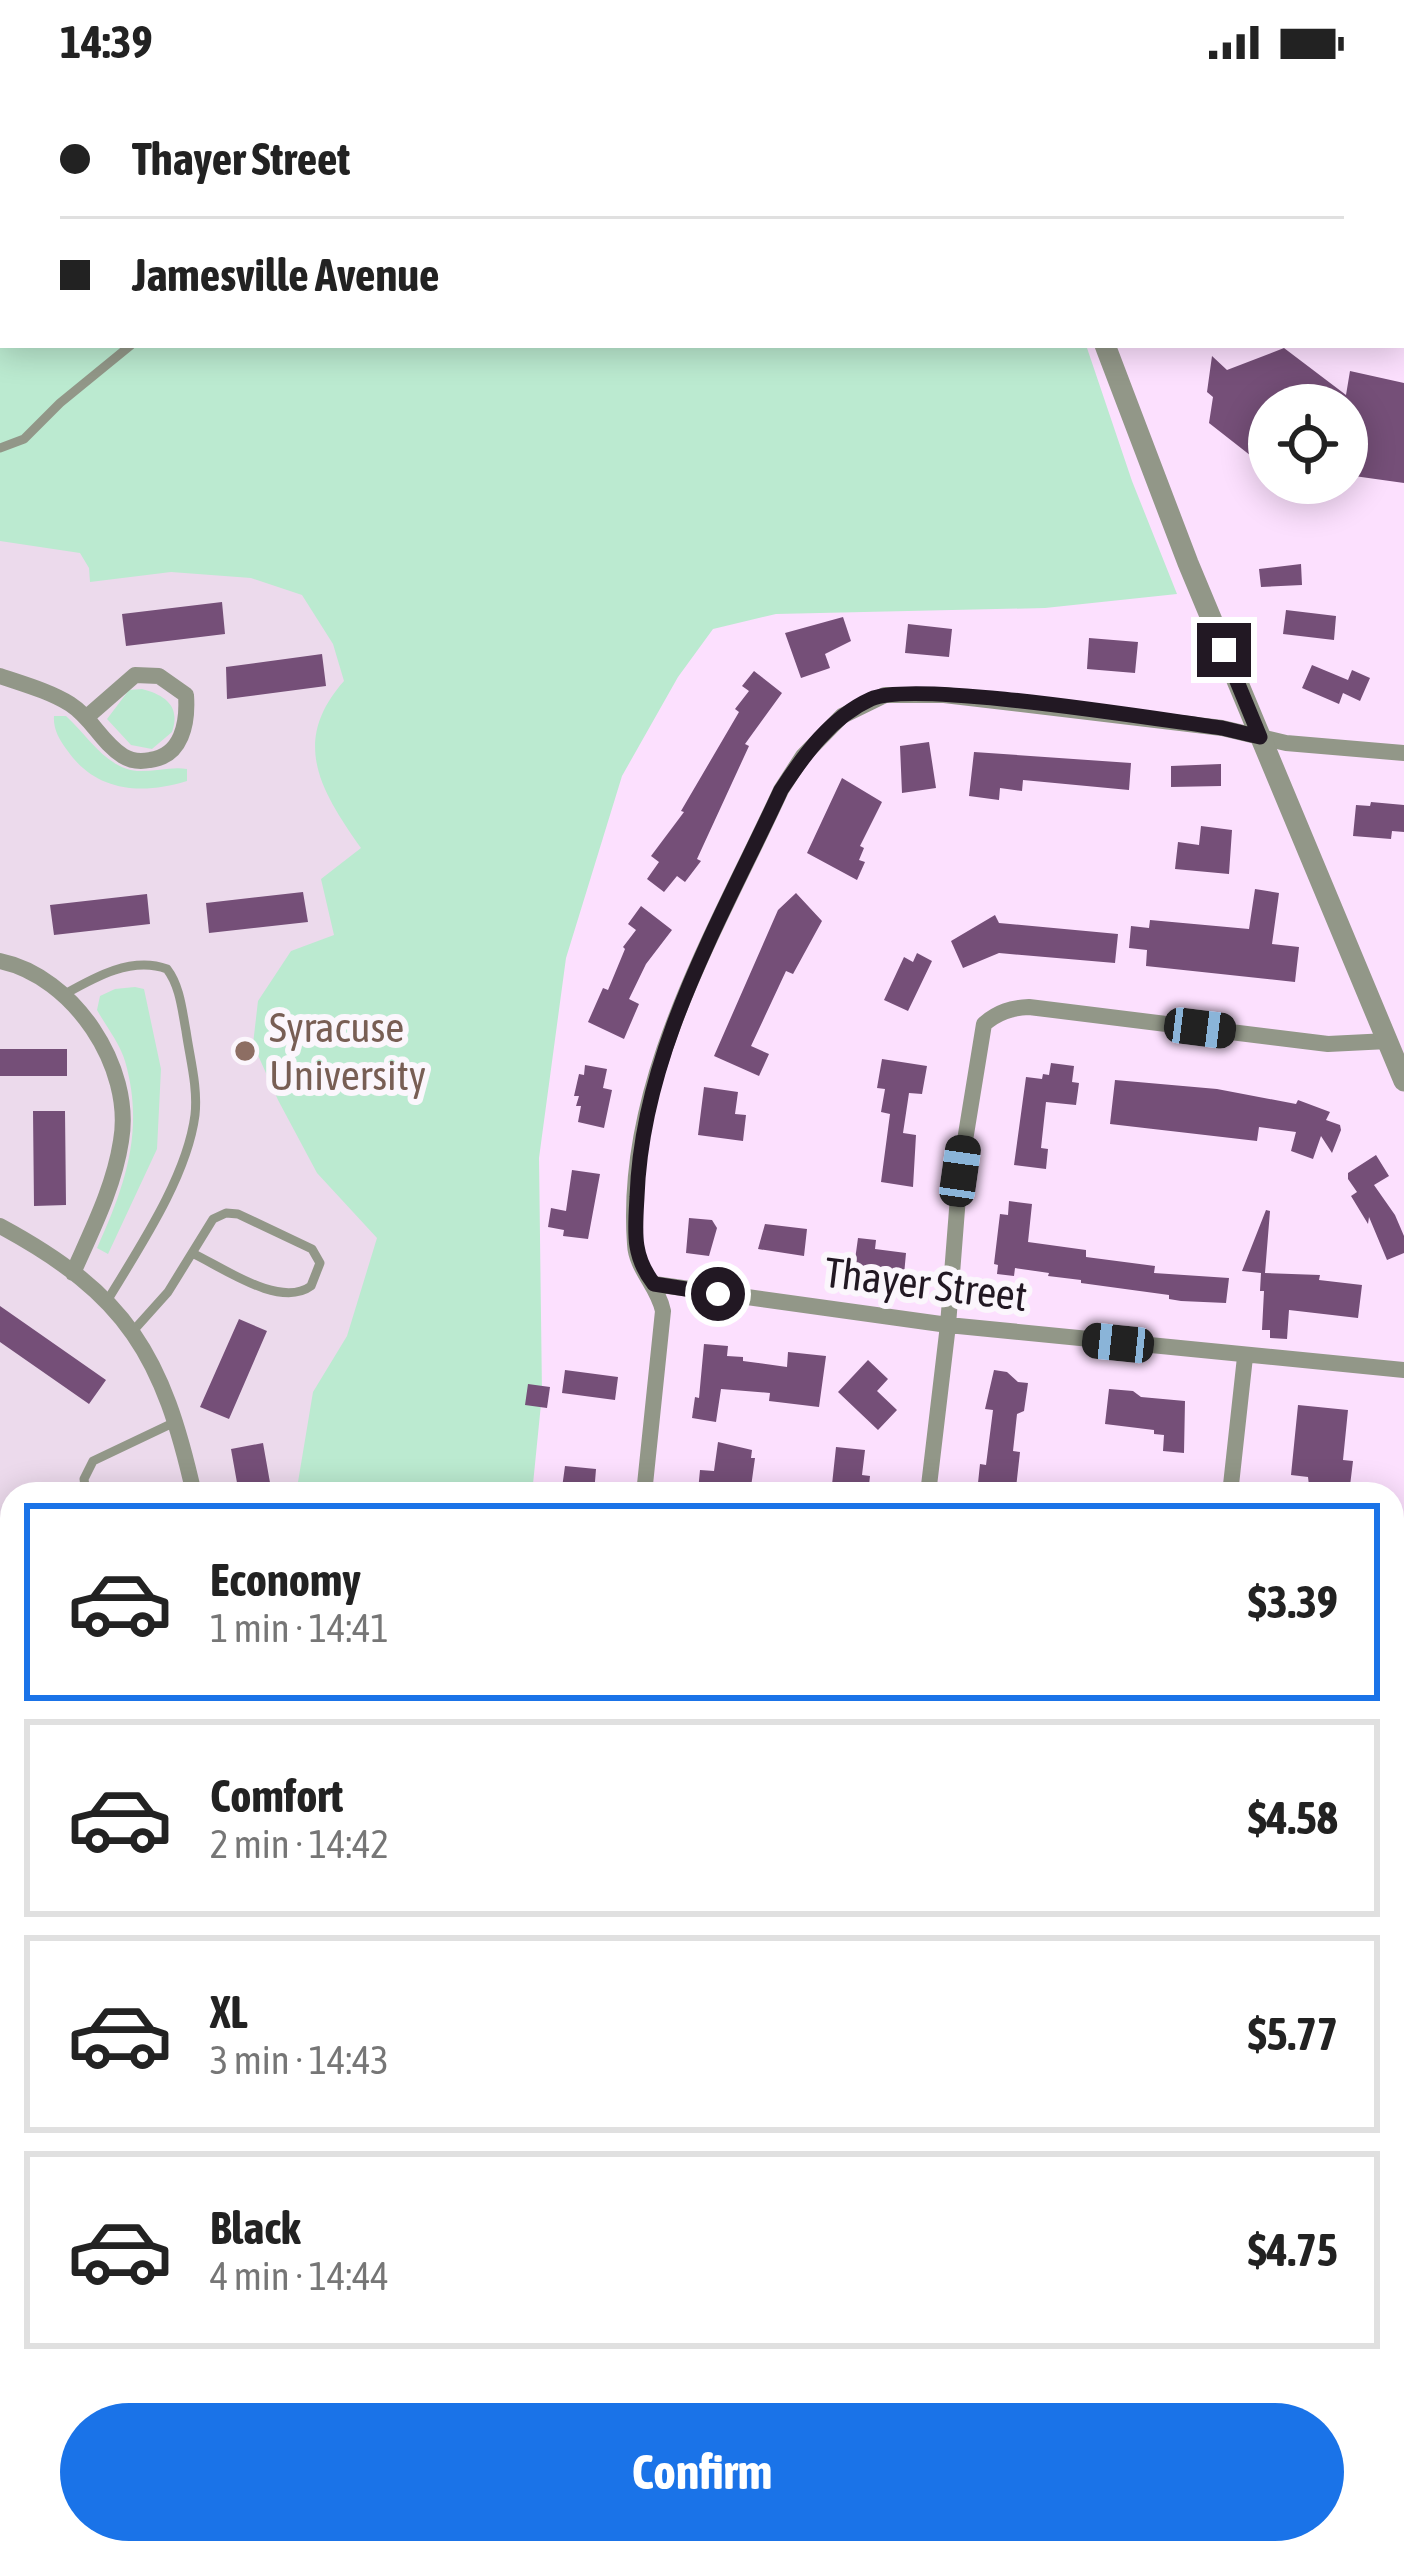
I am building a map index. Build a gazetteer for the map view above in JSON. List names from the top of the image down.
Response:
{
  "streets": {
    "street": ["Thayer Street"]
  },
  "places": ["Syracuse University"],
  "page": {
    "status": "14:39",
    "banner": ["Thayer Street", "Jamesville Avenue"],
    "list": [
      {
        "name": "Economy",
        "note": "1 min · 14:41",
        "value": "$3.39"
      },
      {
        "name": "Comfort",
        "note": "2 min · 14:42",
        "value": "$4.58"
      },
      {
        "name": "XL",
        "note": "3 min · 14:43",
        "value": "$5.77"
      },
      {
        "name": "Black",
        "note": "4 min · 14:44",
        "value": "$4.75"
      }
    ],
    "buttons": "Confirm"
  }
}
